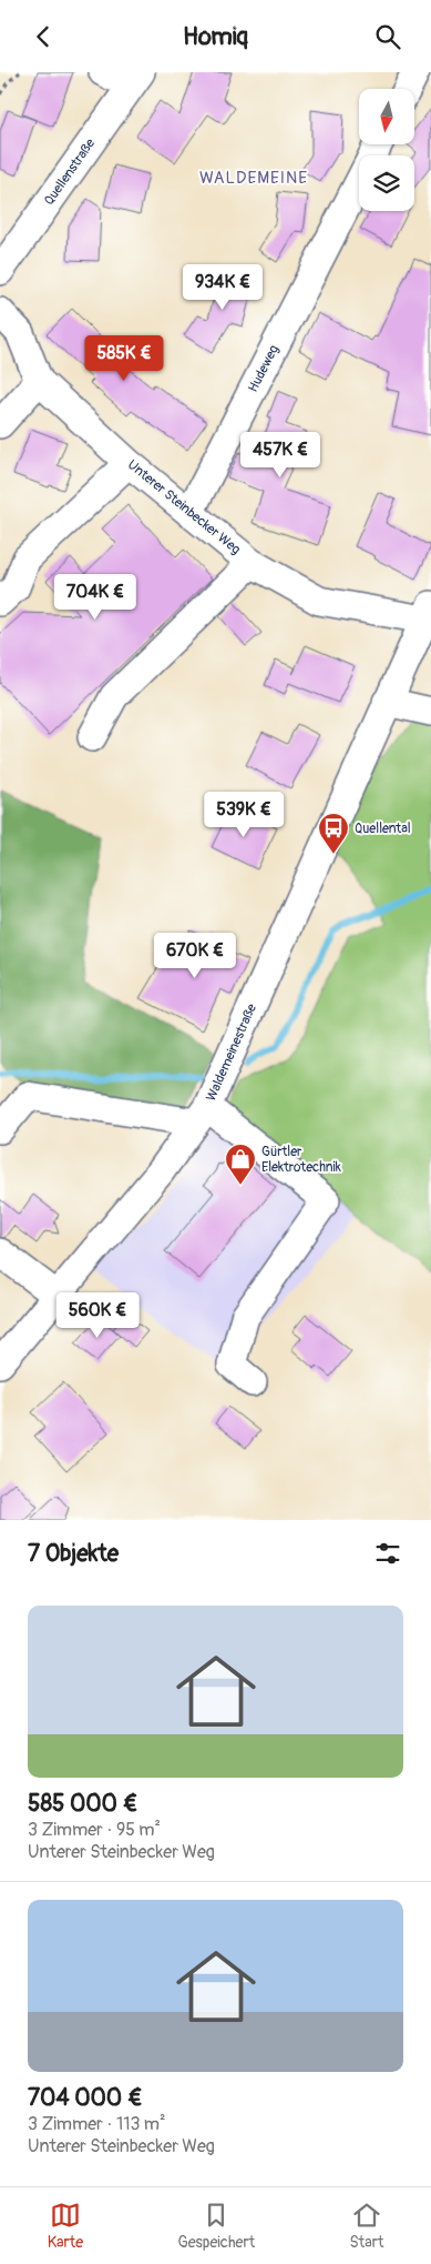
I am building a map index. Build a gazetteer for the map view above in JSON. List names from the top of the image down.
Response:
{
  "streets": {
    "street": [
      "Quellenstraße",
      "Hudeweg",
      "Unterer Steinbecker Weg",
      "Waldemeinestraße"
    ]
  },
  "crossings": [
    ["Hudeweg", "Unterer Steinbecker Weg"],
    ["Unterer Steinbecker Weg", "Waldemeinestraße"]
  ],
  "districts": ["WALDEMEINE"],
  "places": {
    "bus stop": ["Quellental"],
    "shop": ["Gürtler Elektrotechnik"]
  },
  "north": "bottom",
  "page": {
    "header": "Homiq",
    "price": [
      "934K €",
      "585K €",
      "457K €",
      "704K €",
      "539K €",
      "670K €",
      "560K €"
    ],
    "heading": "7 Objekte",
    "list": [
      {
        "name": "585 000 €",
        "note": "3 Zimmer · 95 m² · Unterer Steinbecker Weg"
      },
      {
        "name": "704 000 €",
        "note": "3 Zimmer · 113 m² · Unterer Steinbecker Weg"
      }
    ],
    "tabs": ["Karte", "Gespeichert", "Start"]
  }
}
